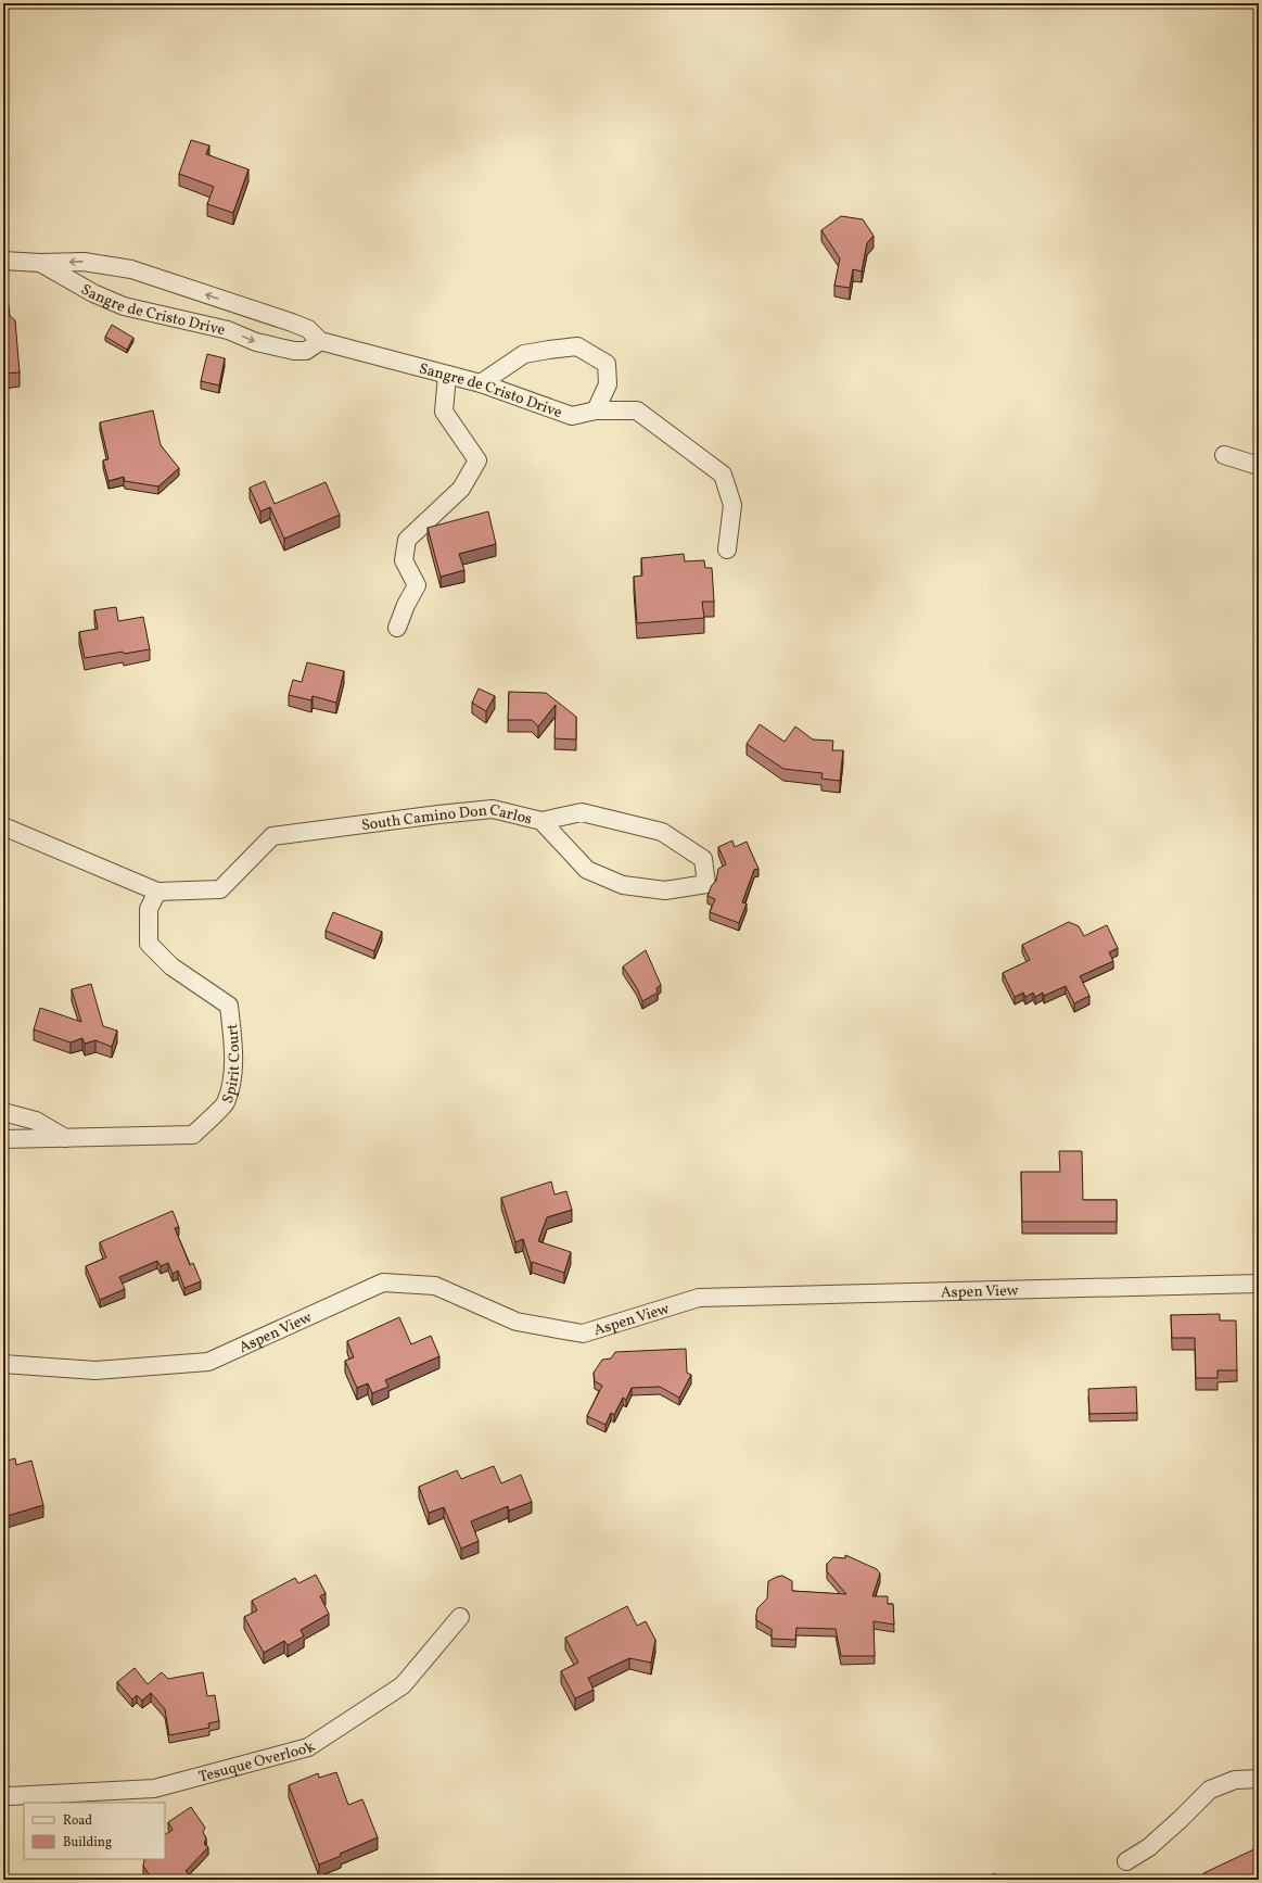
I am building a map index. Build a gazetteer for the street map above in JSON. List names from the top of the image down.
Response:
{
  "streets": {
    "street": [
      "Sangre de Cristo Drive",
      "South Camino Don Carlos",
      "Spirit Court",
      "Aspen View",
      "Tesuque Overlook"
    ]
  },
  "crossings": [
    ["South Camino Don Carlos", "Spirit Court"]
  ],
  "legend": ["Road", "Building"]
}
